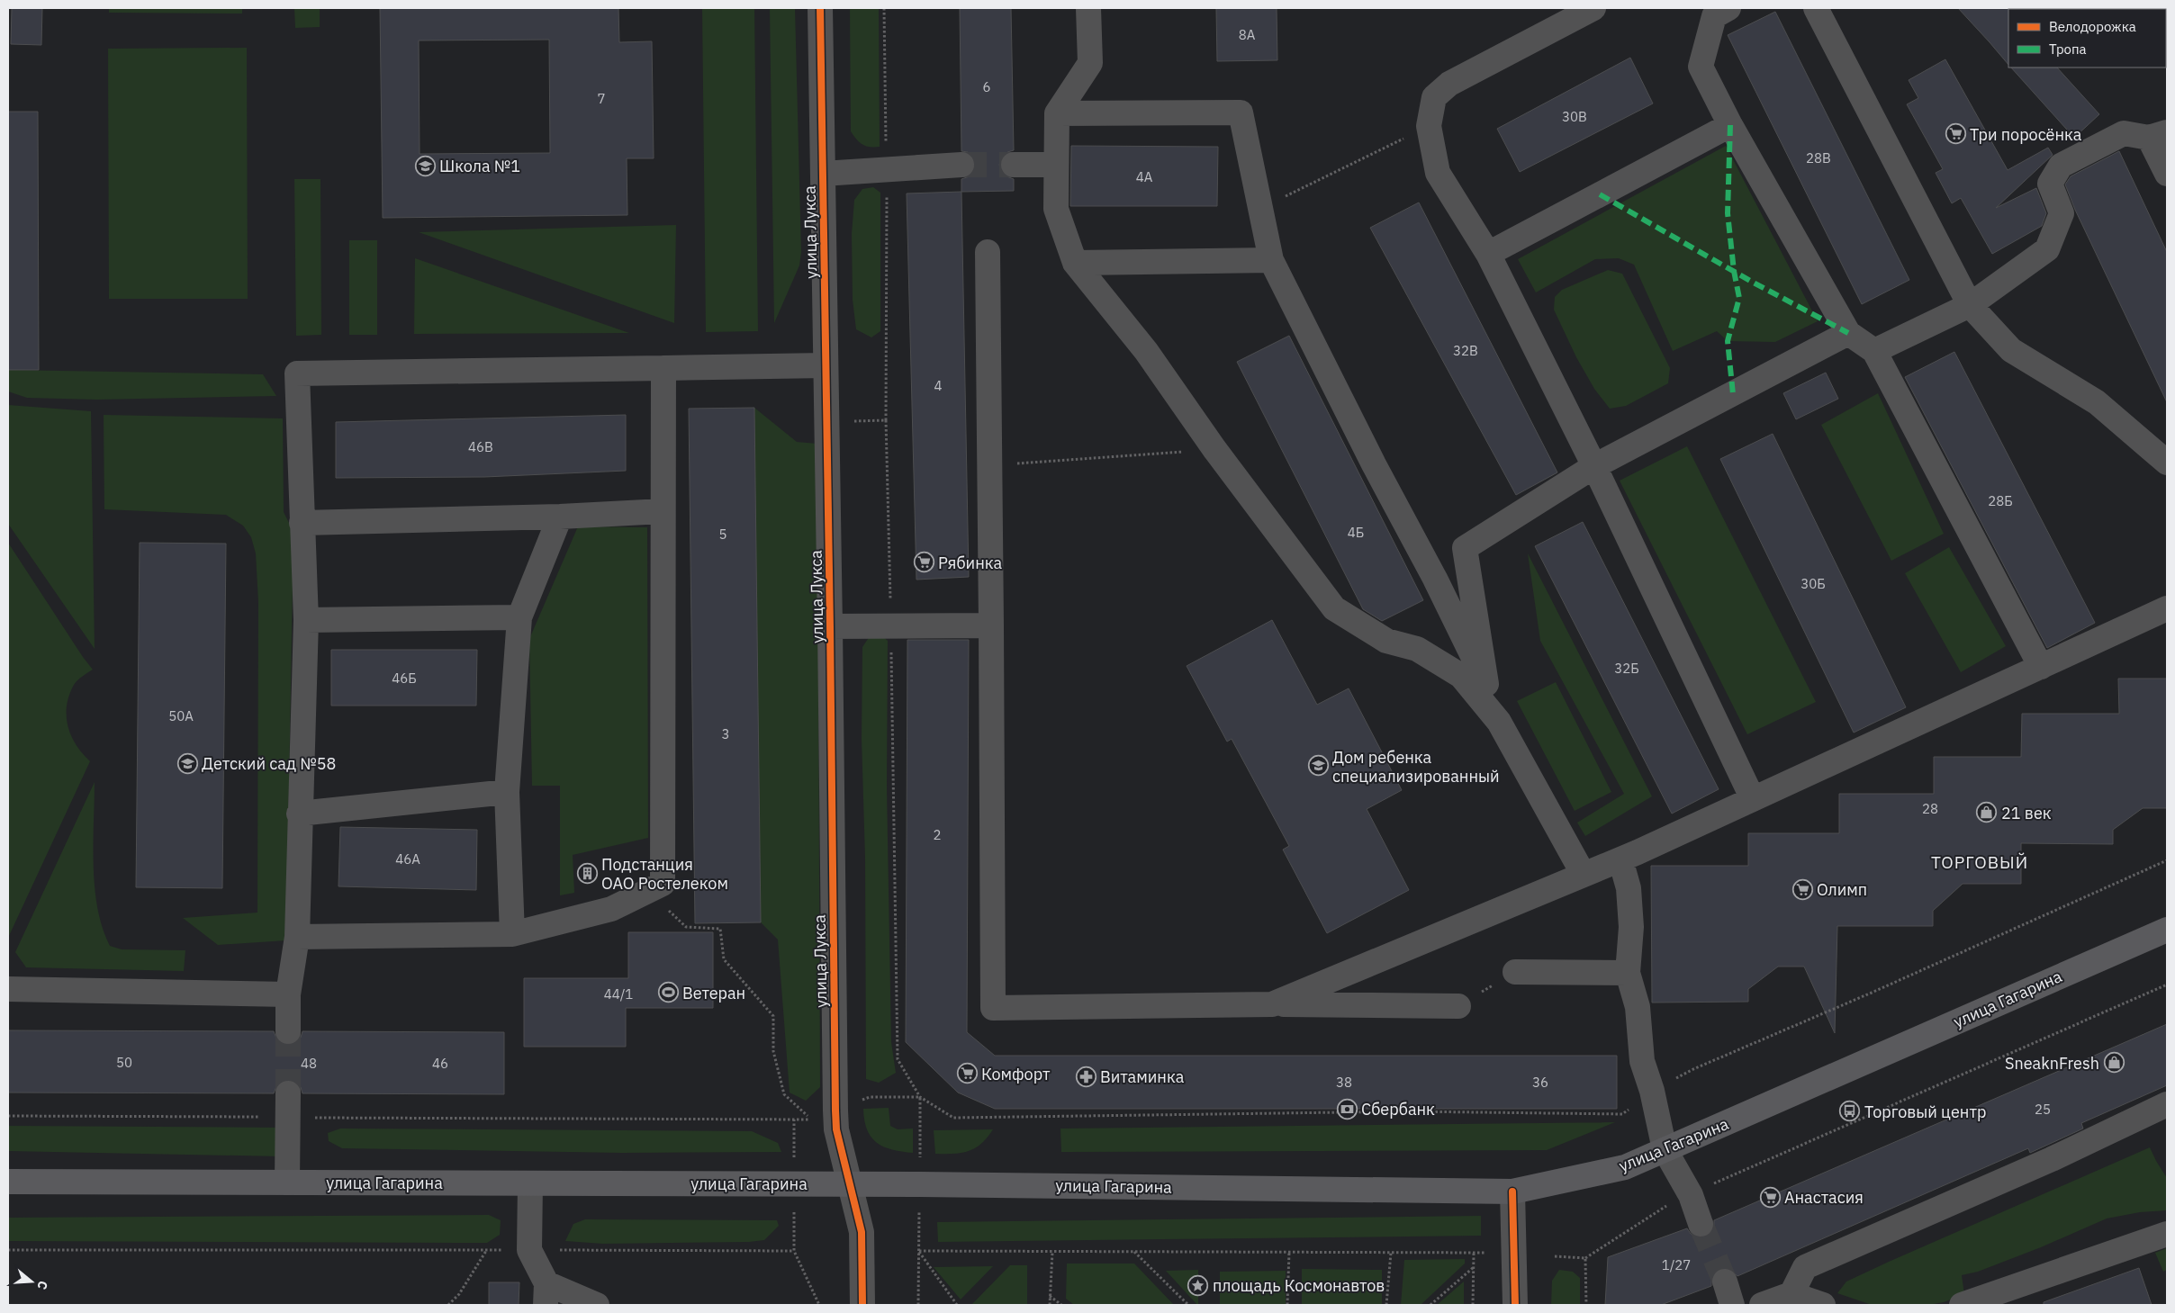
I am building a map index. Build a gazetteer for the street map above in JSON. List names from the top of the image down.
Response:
{
  "streets": {
    "main road": ["улица Гагарина"],
    "street": ["улица Лукса"]
  },
  "crossings": [
    ["улица Лукса", "улица Гагарина"]
  ],
  "districts": ["ТОРГОВЫЙ"],
  "places": {
    "supermarket": [
      "Три поросёнка",
      "Рябинка",
      "Олимп",
      "Комфорт",
      "Анастасия"
    ],
    "school or university": ["Школа №1", "Детский сад №58", "Дом ребенка специализированный"],
    "shop": ["21 век", "SneaknFresh"],
    "building": ["Подстанция ОАО Ростелеком"],
    "sports": ["Ветеран"],
    "pharmacy": ["Витаминка"],
    "bank": ["Сбербанк"],
    "bus stop": ["Торговый центр"],
    "place": ["площадь Космонавтов"]
  },
  "house_numbers": [
    "8А",
    "6",
    "7",
    "30В",
    "28В",
    "4А",
    "32В",
    "4",
    "46В",
    "28Б",
    "4Б",
    "5",
    "30Б",
    "32Б",
    "46Б",
    "50А",
    "3",
    "28",
    "2",
    "46А",
    "44/1",
    "50",
    "48",
    "46",
    "38",
    "36",
    "25",
    "1/27"
  ],
  "legend": ["Велодорожка", "Тропа"],
  "north": "right"
}
